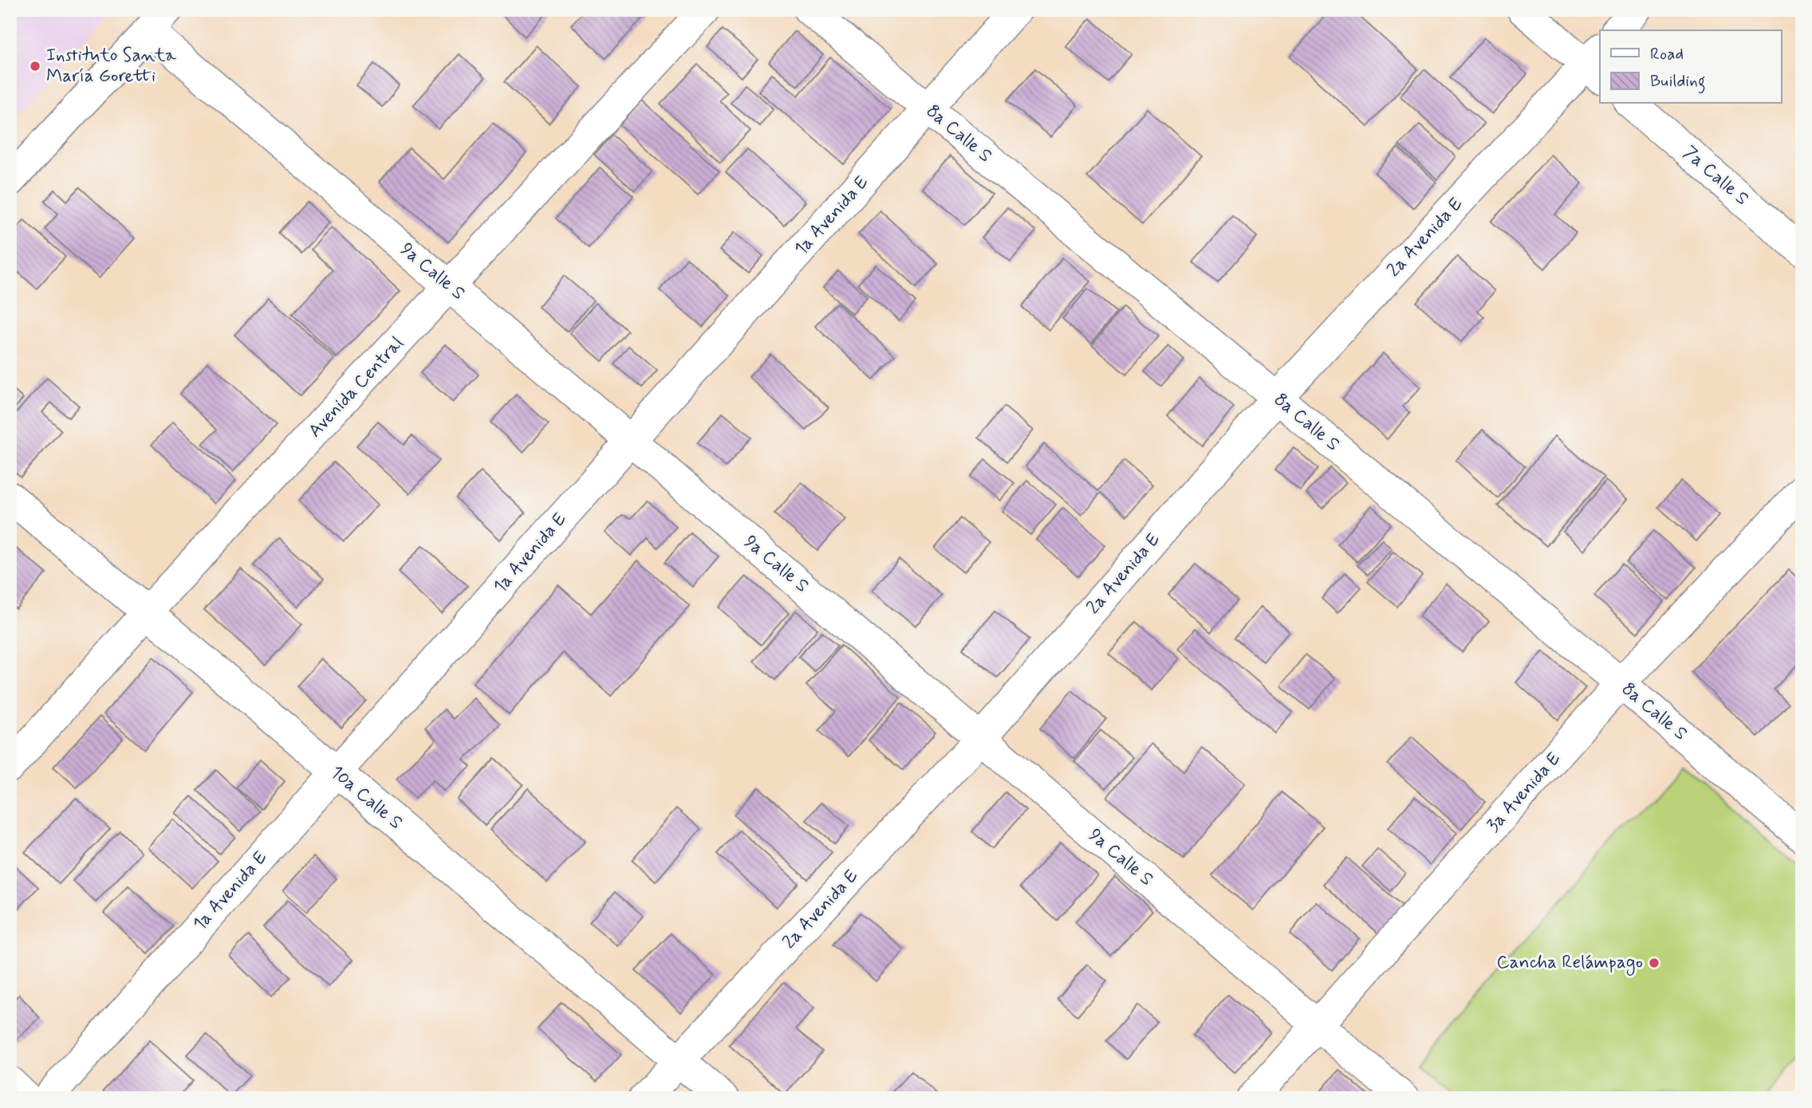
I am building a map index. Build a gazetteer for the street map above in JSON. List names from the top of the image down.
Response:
{
  "streets": {
    "street": [
      "8a Calle S",
      "7a Calle S",
      "1a Avenida E",
      "2a Avenida E",
      "9a Calle S",
      "Avenida Central",
      "3a Avenida E",
      "10a Calle S"
    ]
  },
  "crossings": [
    ["8a Calle S", "1a Avenida E"],
    ["8a Calle S", "2a Avenida E"],
    ["8a Calle S", "3a Avenida E"],
    ["1a Avenida E", "9a Calle S"],
    ["1a Avenida E", "10a Calle S"],
    ["2a Avenida E", "9a Calle S"],
    ["2a Avenida E", "10a Calle S"],
    ["9a Calle S", "Avenida Central"],
    ["9a Calle S", "3a Avenida E"],
    ["Avenida Central", "10a Calle S"]
  ],
  "places": ["Instituto Santa María Goretti", "Cancha Relámpago"],
  "legend": ["Road", "Building"]
}
